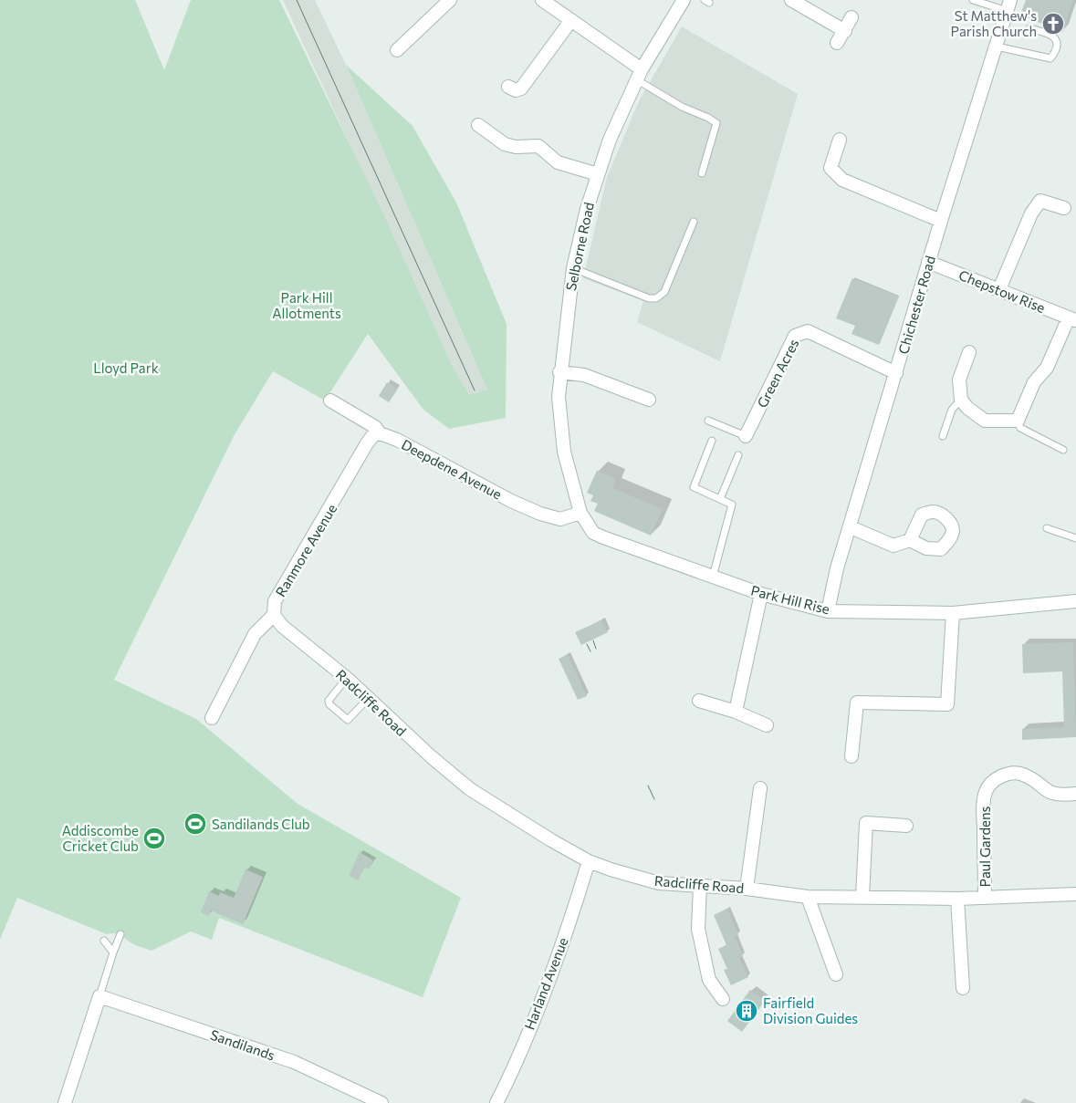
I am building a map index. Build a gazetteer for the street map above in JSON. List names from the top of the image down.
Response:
{
  "streets": {
    "street": [
      "Selborne Road",
      "Chepstow Rise",
      "Chichester Road",
      "Green Acres",
      "Deepdene Avenue",
      "Ranmore Avenue",
      "Park Hill Rise",
      "Radcliffe Road",
      "Paul Gardens",
      "Harland Avenue",
      "Sandilands"
    ]
  },
  "crossings": [
    ["Selborne Road", "Deepdene Avenue"],
    ["Selborne Road", "Park Hill Rise"],
    ["Chepstow Rise", "Chichester Road"],
    ["Chichester Road", "Green Acres"],
    ["Chichester Road", "Park Hill Rise"],
    ["Deepdene Avenue", "Ranmore Avenue"],
    ["Deepdene Avenue", "Park Hill Rise"],
    ["Ranmore Avenue", "Radcliffe Road"],
    ["Radcliffe Road", "Paul Gardens"],
    ["Radcliffe Road", "Harland Avenue"]
  ],
  "parks": ["Park Hill Allotments", "Lloyd Park"],
  "places": {
    "church": ["St Matthew's Parish Church"],
    "sports": ["Sandilands Club", "Addiscombe Cricket Club"],
    "building": ["Fairfield Division Guides"]
  }
}
